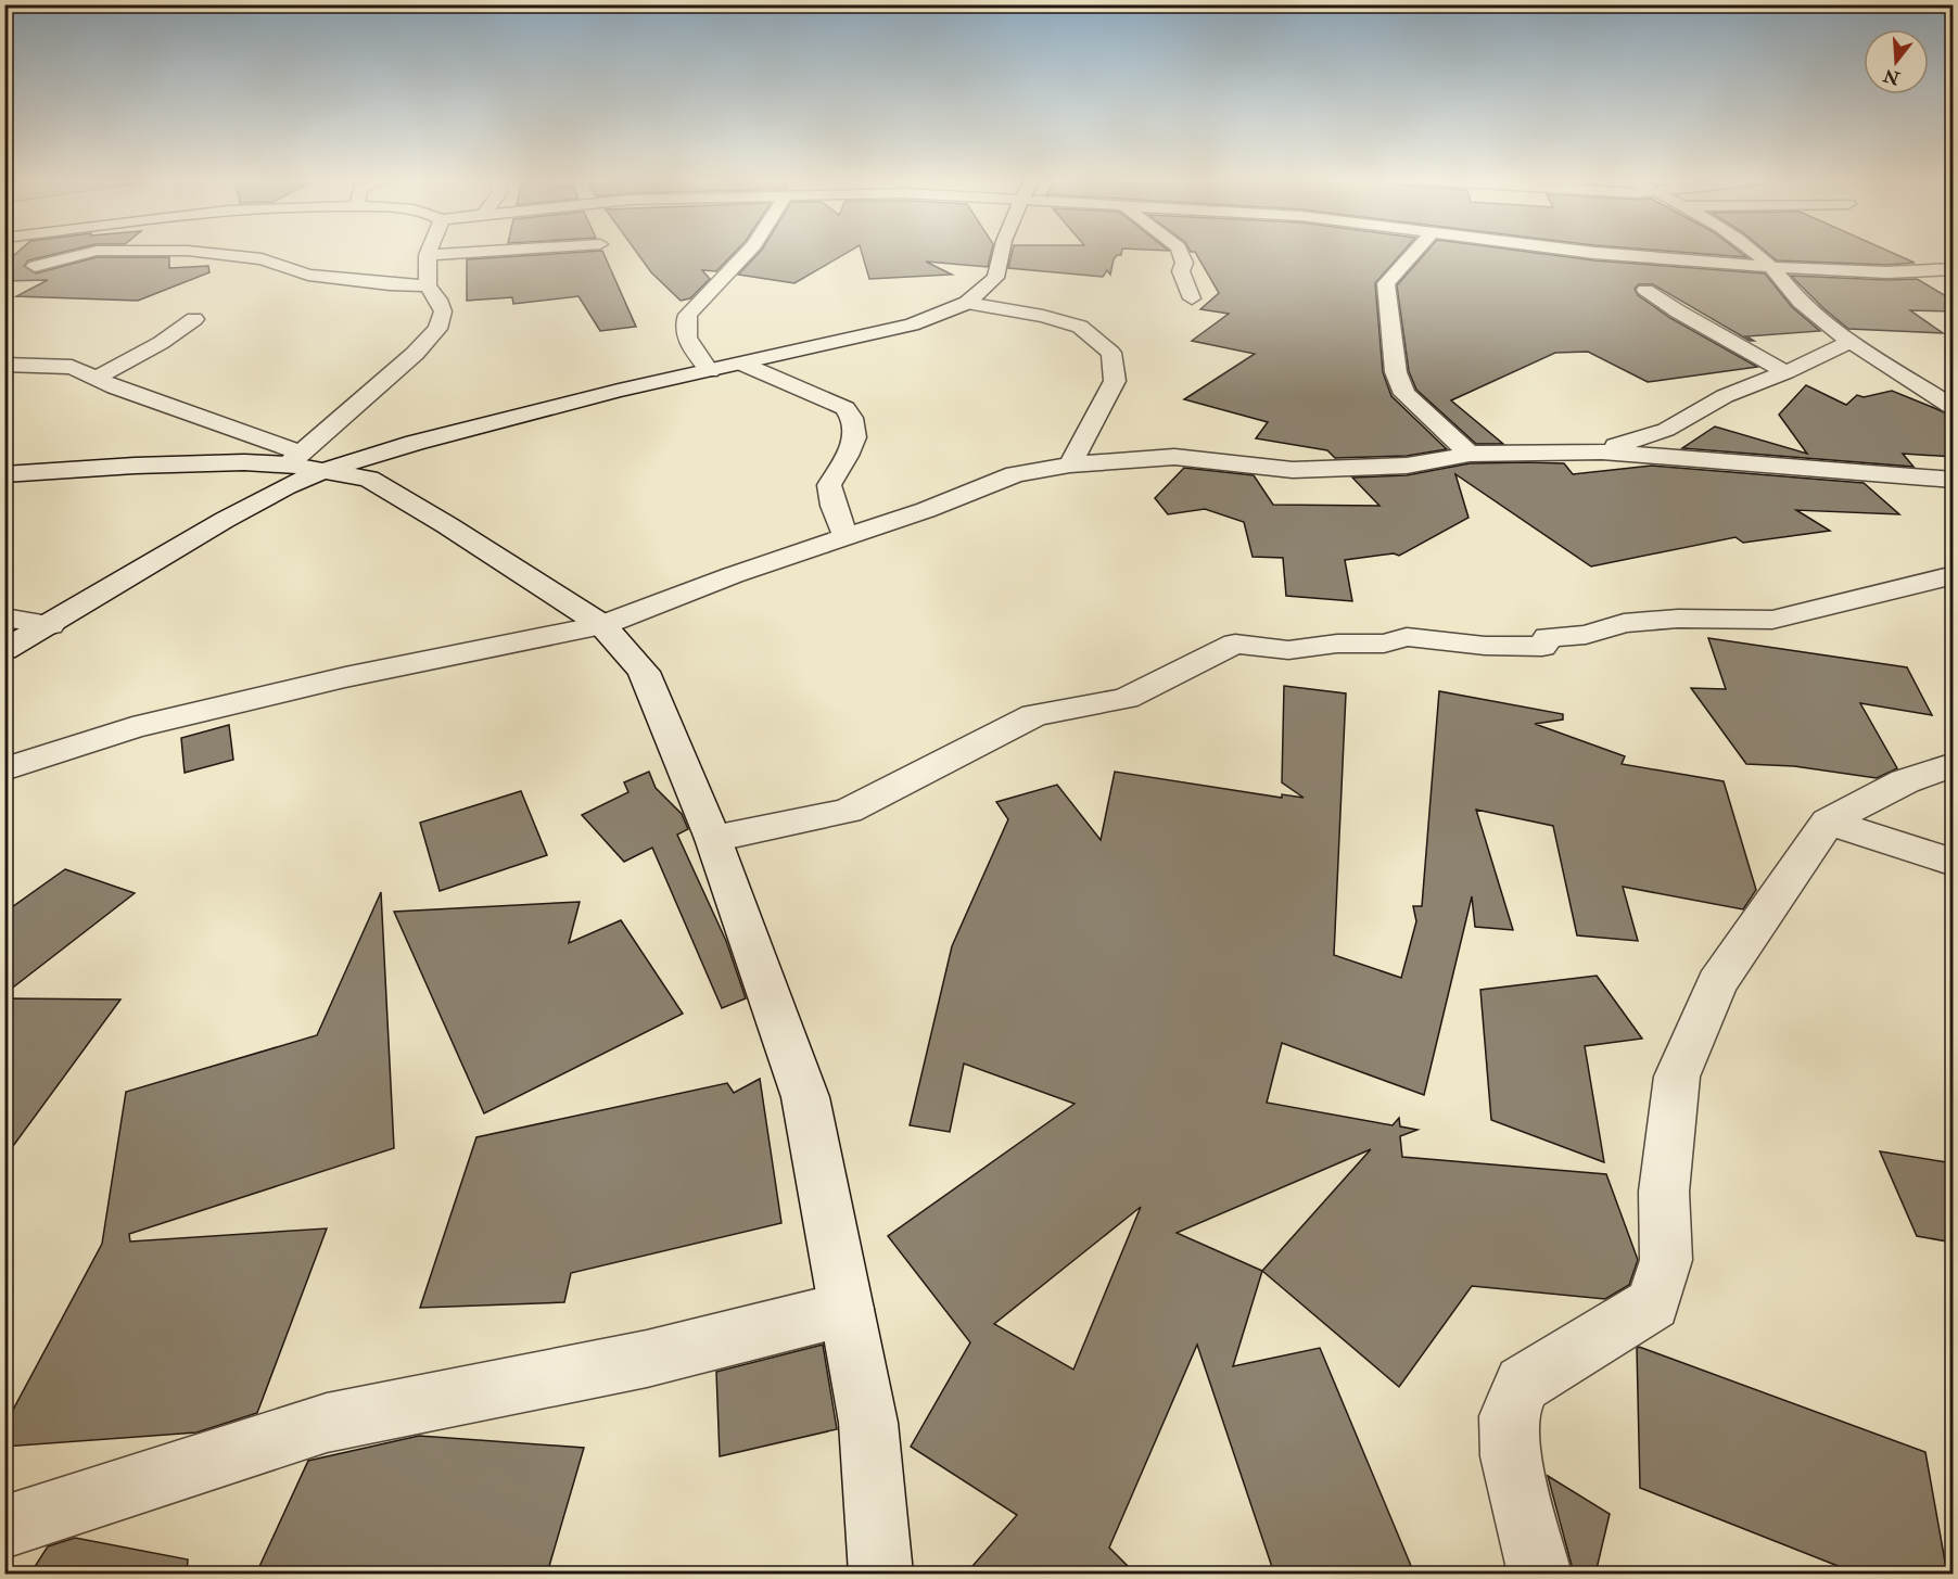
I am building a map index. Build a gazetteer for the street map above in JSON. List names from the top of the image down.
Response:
{
  "north": "bottom"
}
